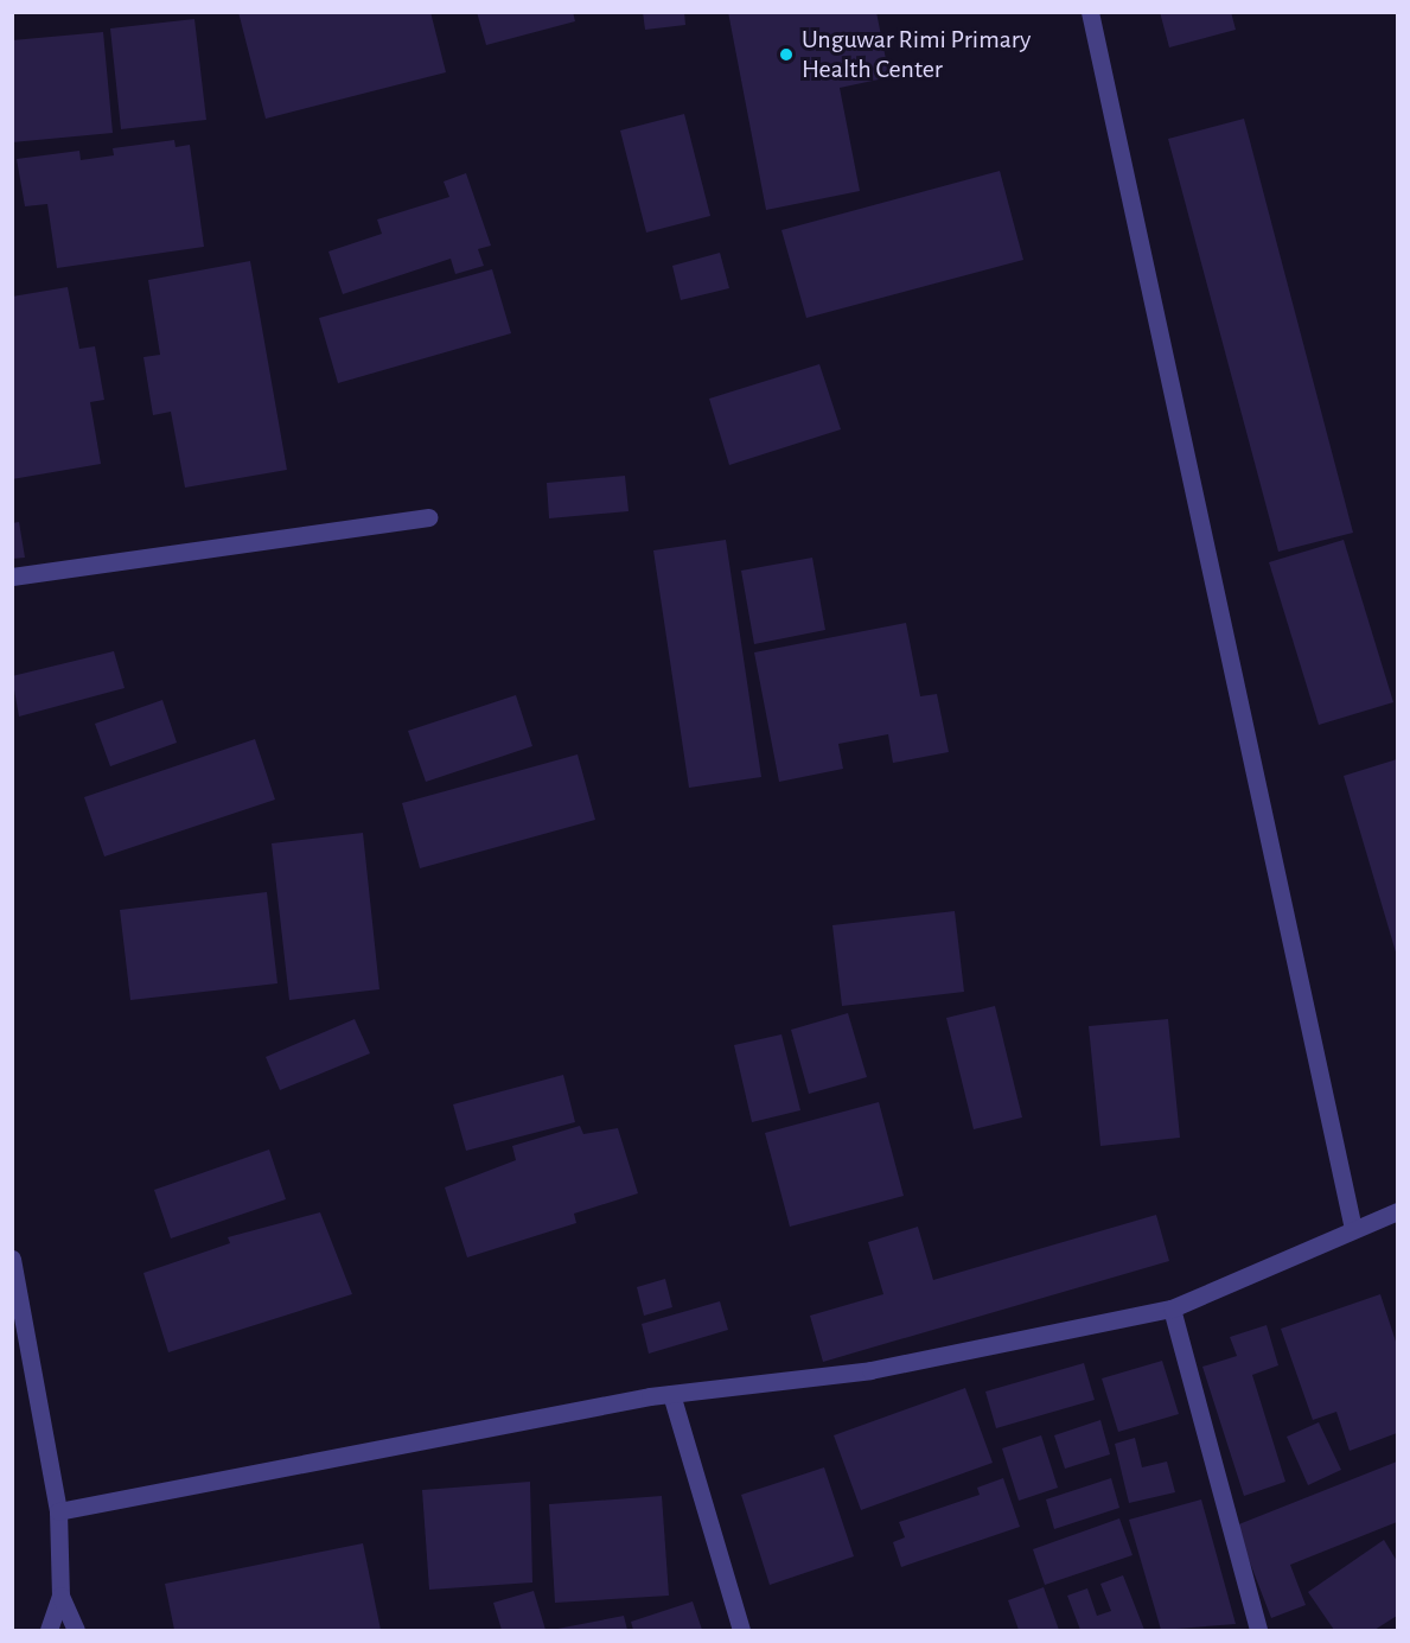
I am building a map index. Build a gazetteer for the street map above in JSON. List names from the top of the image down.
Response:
{
  "places": ["Unguwar Rimi Primary Health Center"]
}
